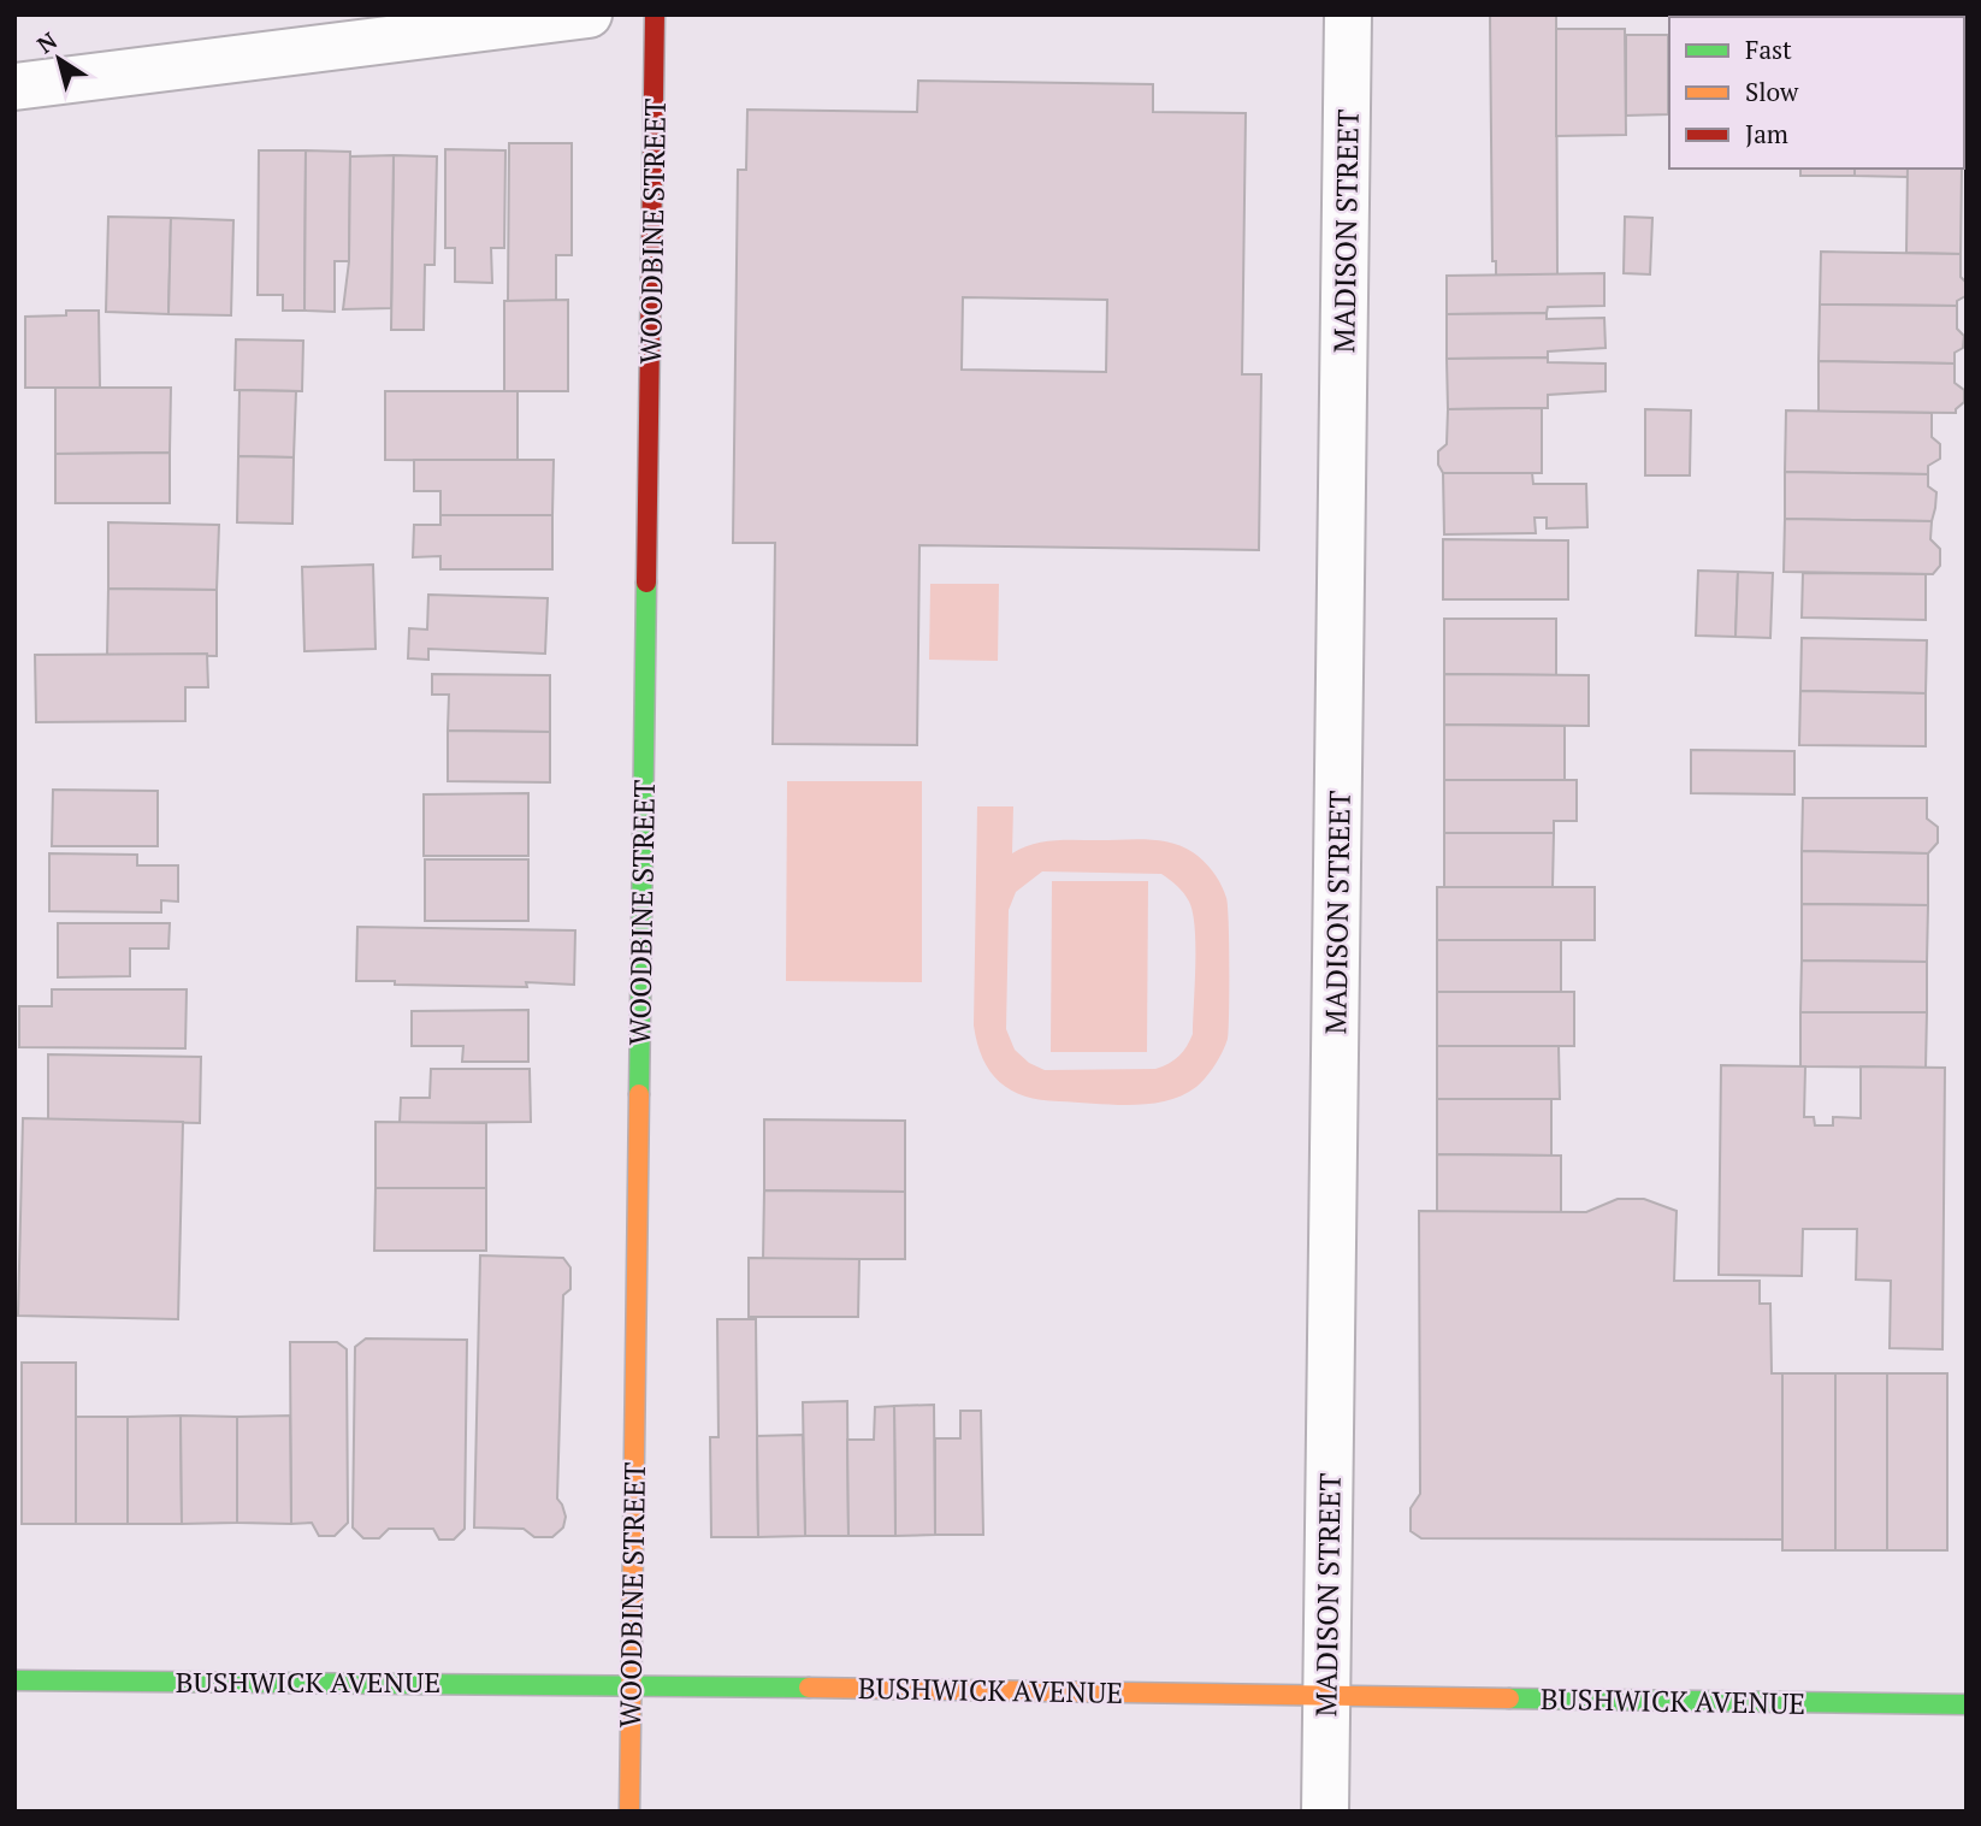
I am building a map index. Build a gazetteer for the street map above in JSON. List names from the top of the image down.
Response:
{
  "streets": {
    "main road": ["WOODBINE STREET", "BUSHWICK AVENUE"],
    "street": ["MADISON STREET"]
  },
  "crossings": [
    ["WOODBINE STREET", "BUSHWICK AVENUE"],
    ["MADISON STREET", "BUSHWICK AVENUE"]
  ],
  "legend": ["Fast", "Slow", "Jam"],
  "north": "top left"
}
